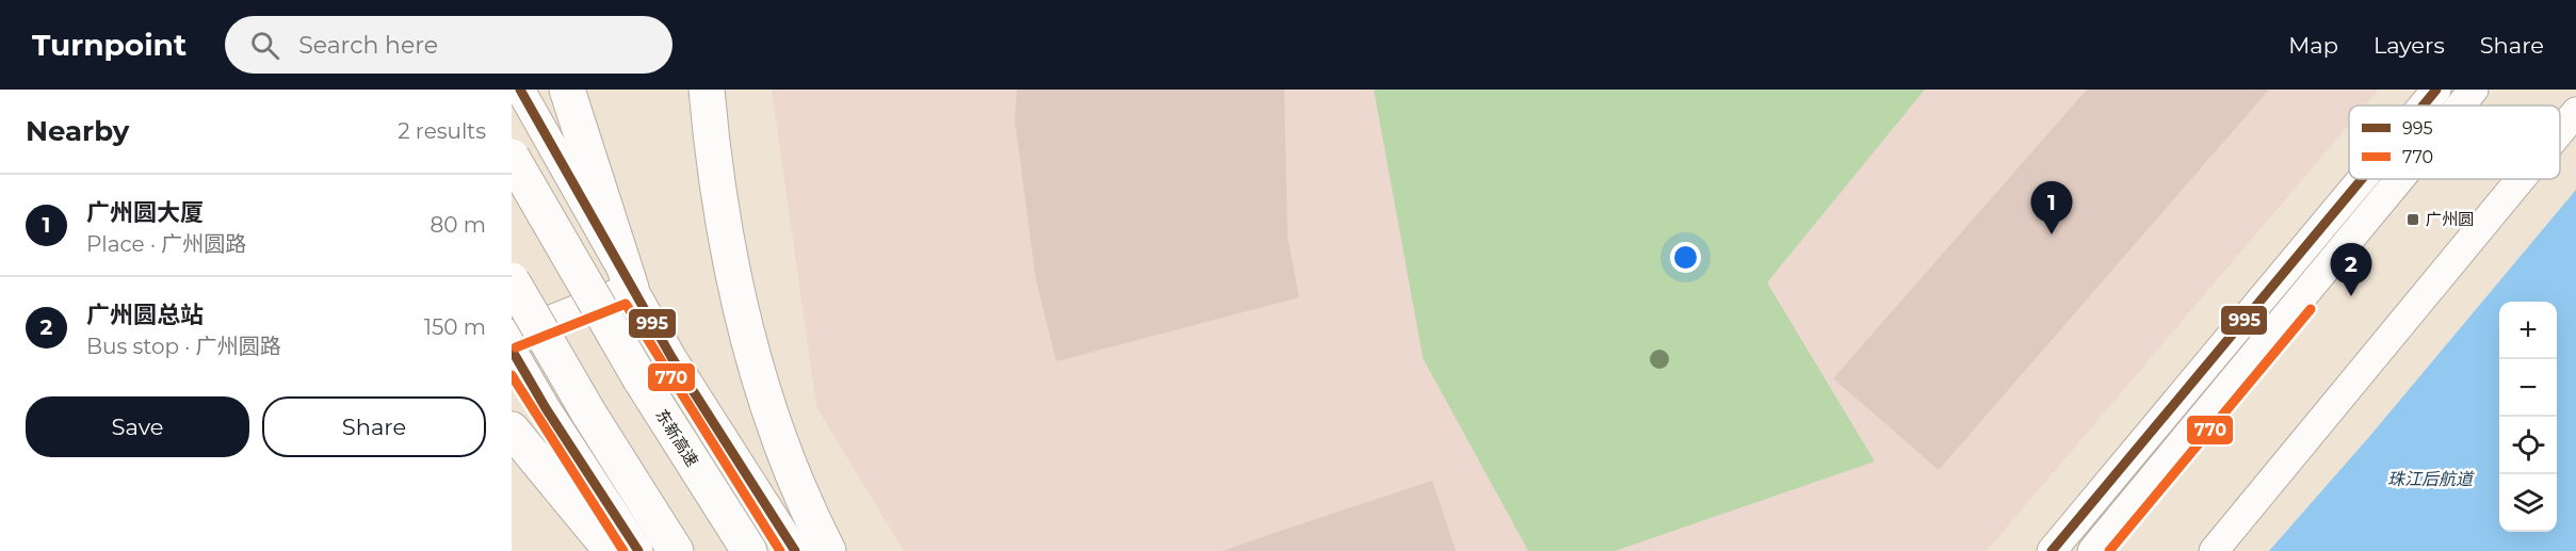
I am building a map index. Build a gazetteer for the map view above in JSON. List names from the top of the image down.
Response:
{
  "streets": {
    "highway": ["东新高速"]
  },
  "water": ["珠江后航道"],
  "places": {
    "transit": ["广州圆"]
  },
  "lines": ["transit line 995", "transit line 770"],
  "legend": ["995", "770"],
  "page": {
    "header": "Turnpoint",
    "search": "Search here",
    "nav": ["Map", "Layers", "Share"],
    "heading": ["Nearby", "2 results"],
    "list": [
      {
        "mark": "1",
        "name": "广州圆大厦",
        "note": "Place · 广州圆路",
        "value": "80 m"
      },
      {
        "mark": "2",
        "name": "广州圆总站",
        "note": "Bus stop · 广州圆路",
        "value": "150 m"
      }
    ],
    "pins": ["1", "2"],
    "map_buttons": ["+", "−"],
    "buttons": ["Save", "Share"]
  }
}
